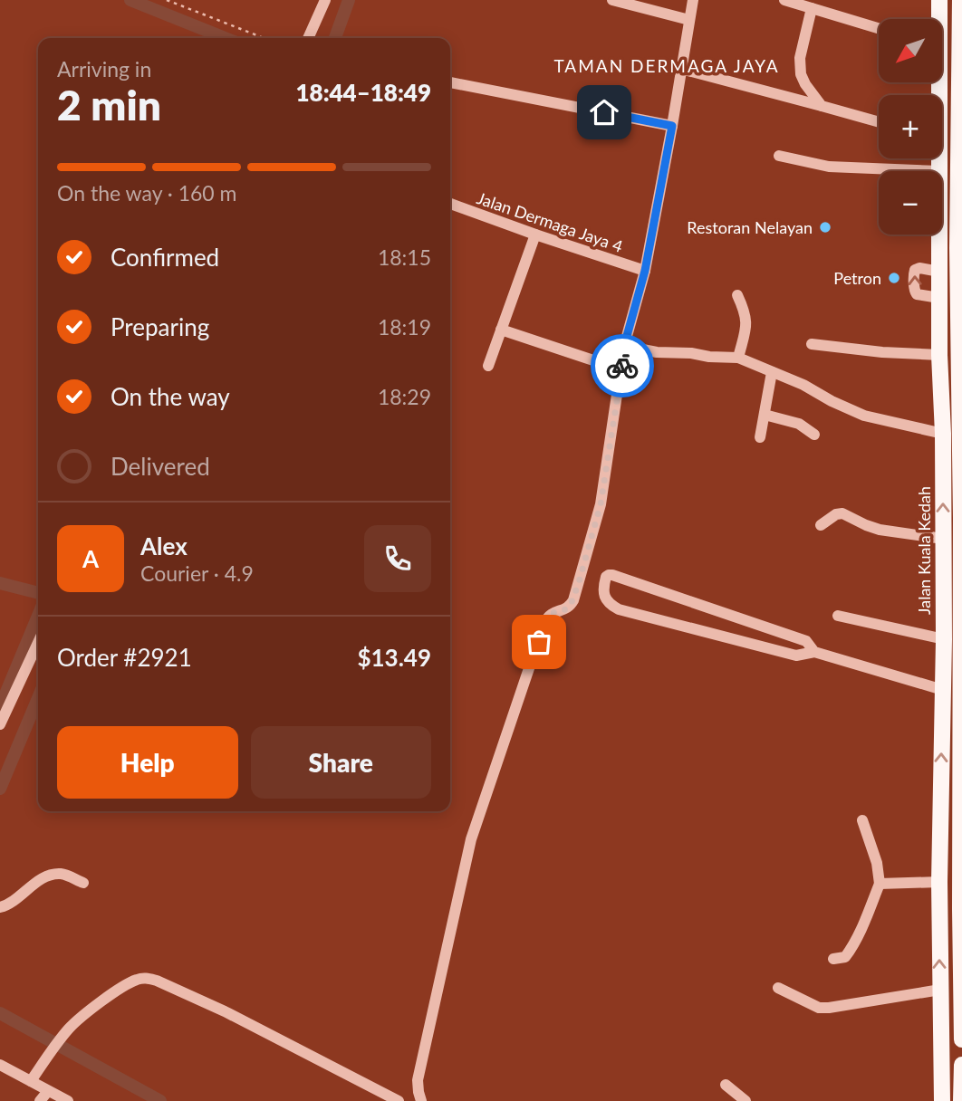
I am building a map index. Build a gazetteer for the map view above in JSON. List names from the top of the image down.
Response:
{
  "streets": {
    "main road": ["Jalan Kuala Kedah"],
    "street": ["Jalan Dermaga Jaya 4"]
  },
  "districts": ["TAMAN DERMAGA JAYA"],
  "places": ["Restoran Nelayan", "Petron"],
  "north": "bottom left",
  "page": {
    "map_buttons": ["+", "−"],
    "heading": ["2 min", "Arriving in", "18:44–18:49"],
    "panel": [
      "Alex",
      "Courier · 4.9",
      "Order #2921",
      "$13.49"
    ],
    "bar": "On the way · 160 m",
    "list": [
      ["Confirmed", "18:15"],
      ["Preparing", "18:19"],
      ["On the way", "18:29"],
      "Delivered"
    ],
    "round": "A",
    "buttons": ["Help", "Share"]
  }
}
